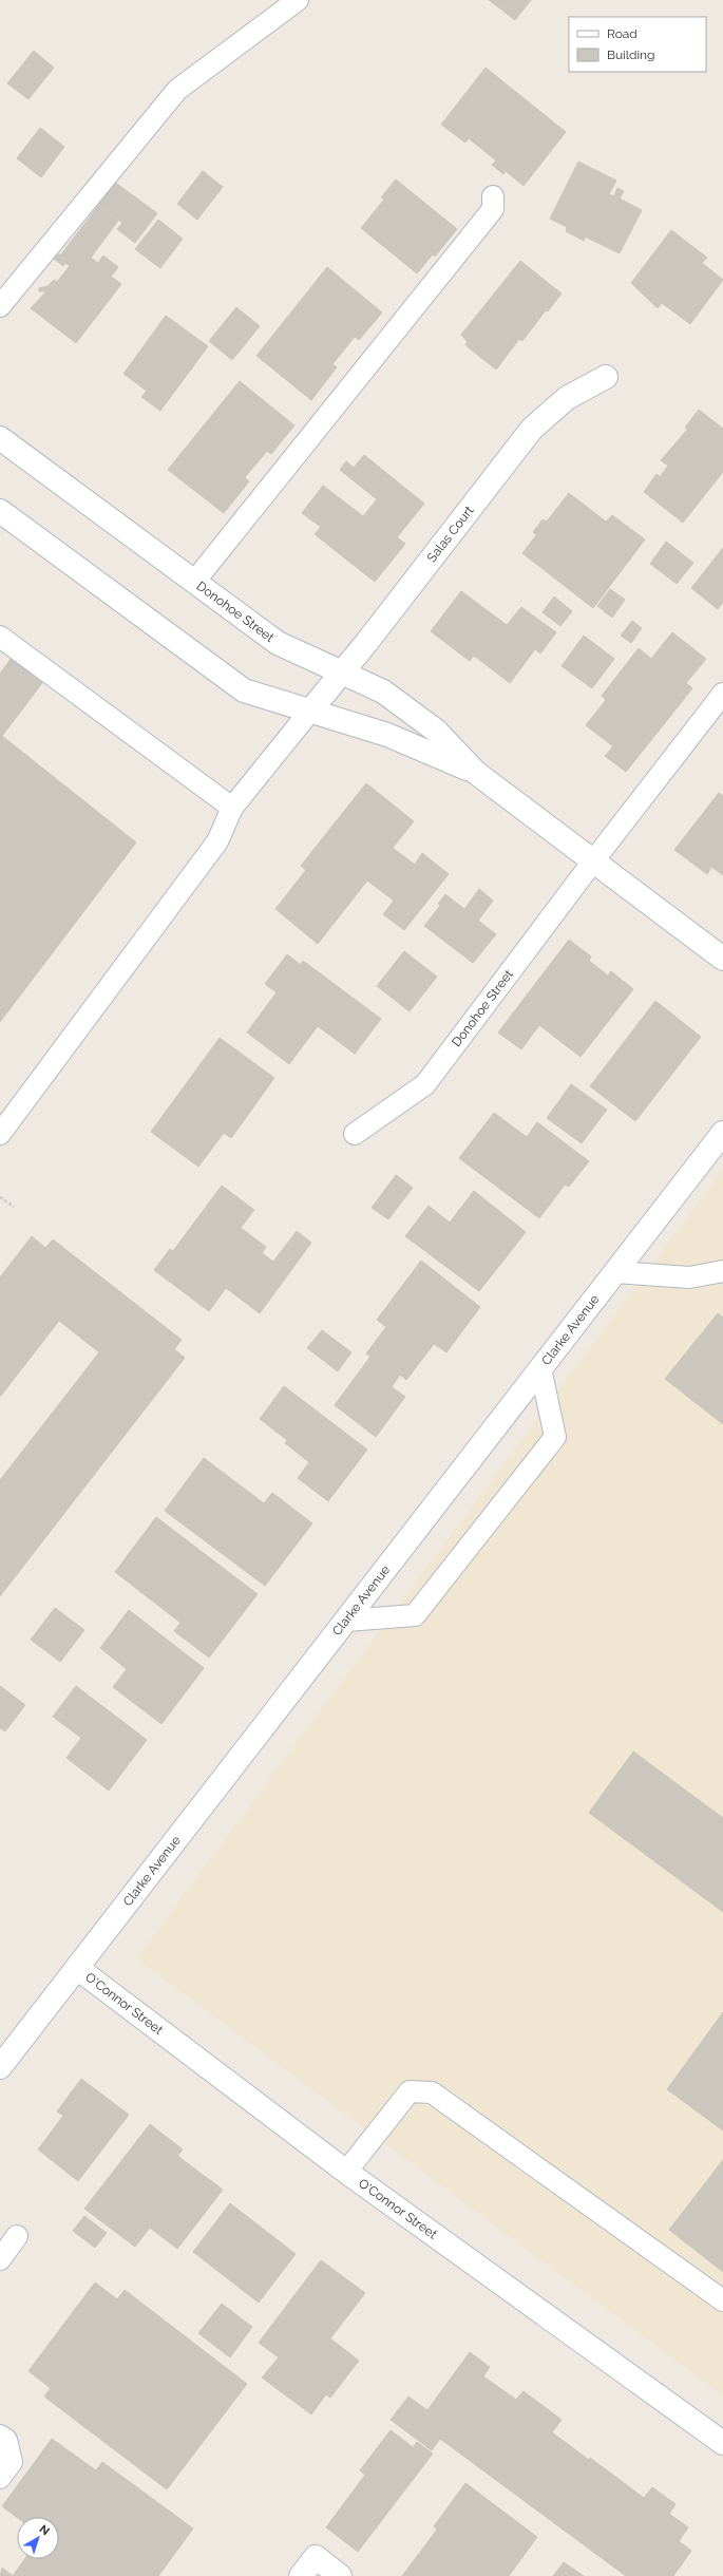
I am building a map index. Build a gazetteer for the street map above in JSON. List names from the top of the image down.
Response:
{
  "streets": {
    "street": [
      "Salas Court",
      "Donohoe Street",
      "Clarke Avenue",
      "O'Connor Street"
    ]
  },
  "crossings": [
    ["Salas Court", "Donohoe Street"],
    ["Clarke Avenue", "O'Connor Street"]
  ],
  "legend": ["Road", "Building"],
  "north": "top right"
}
